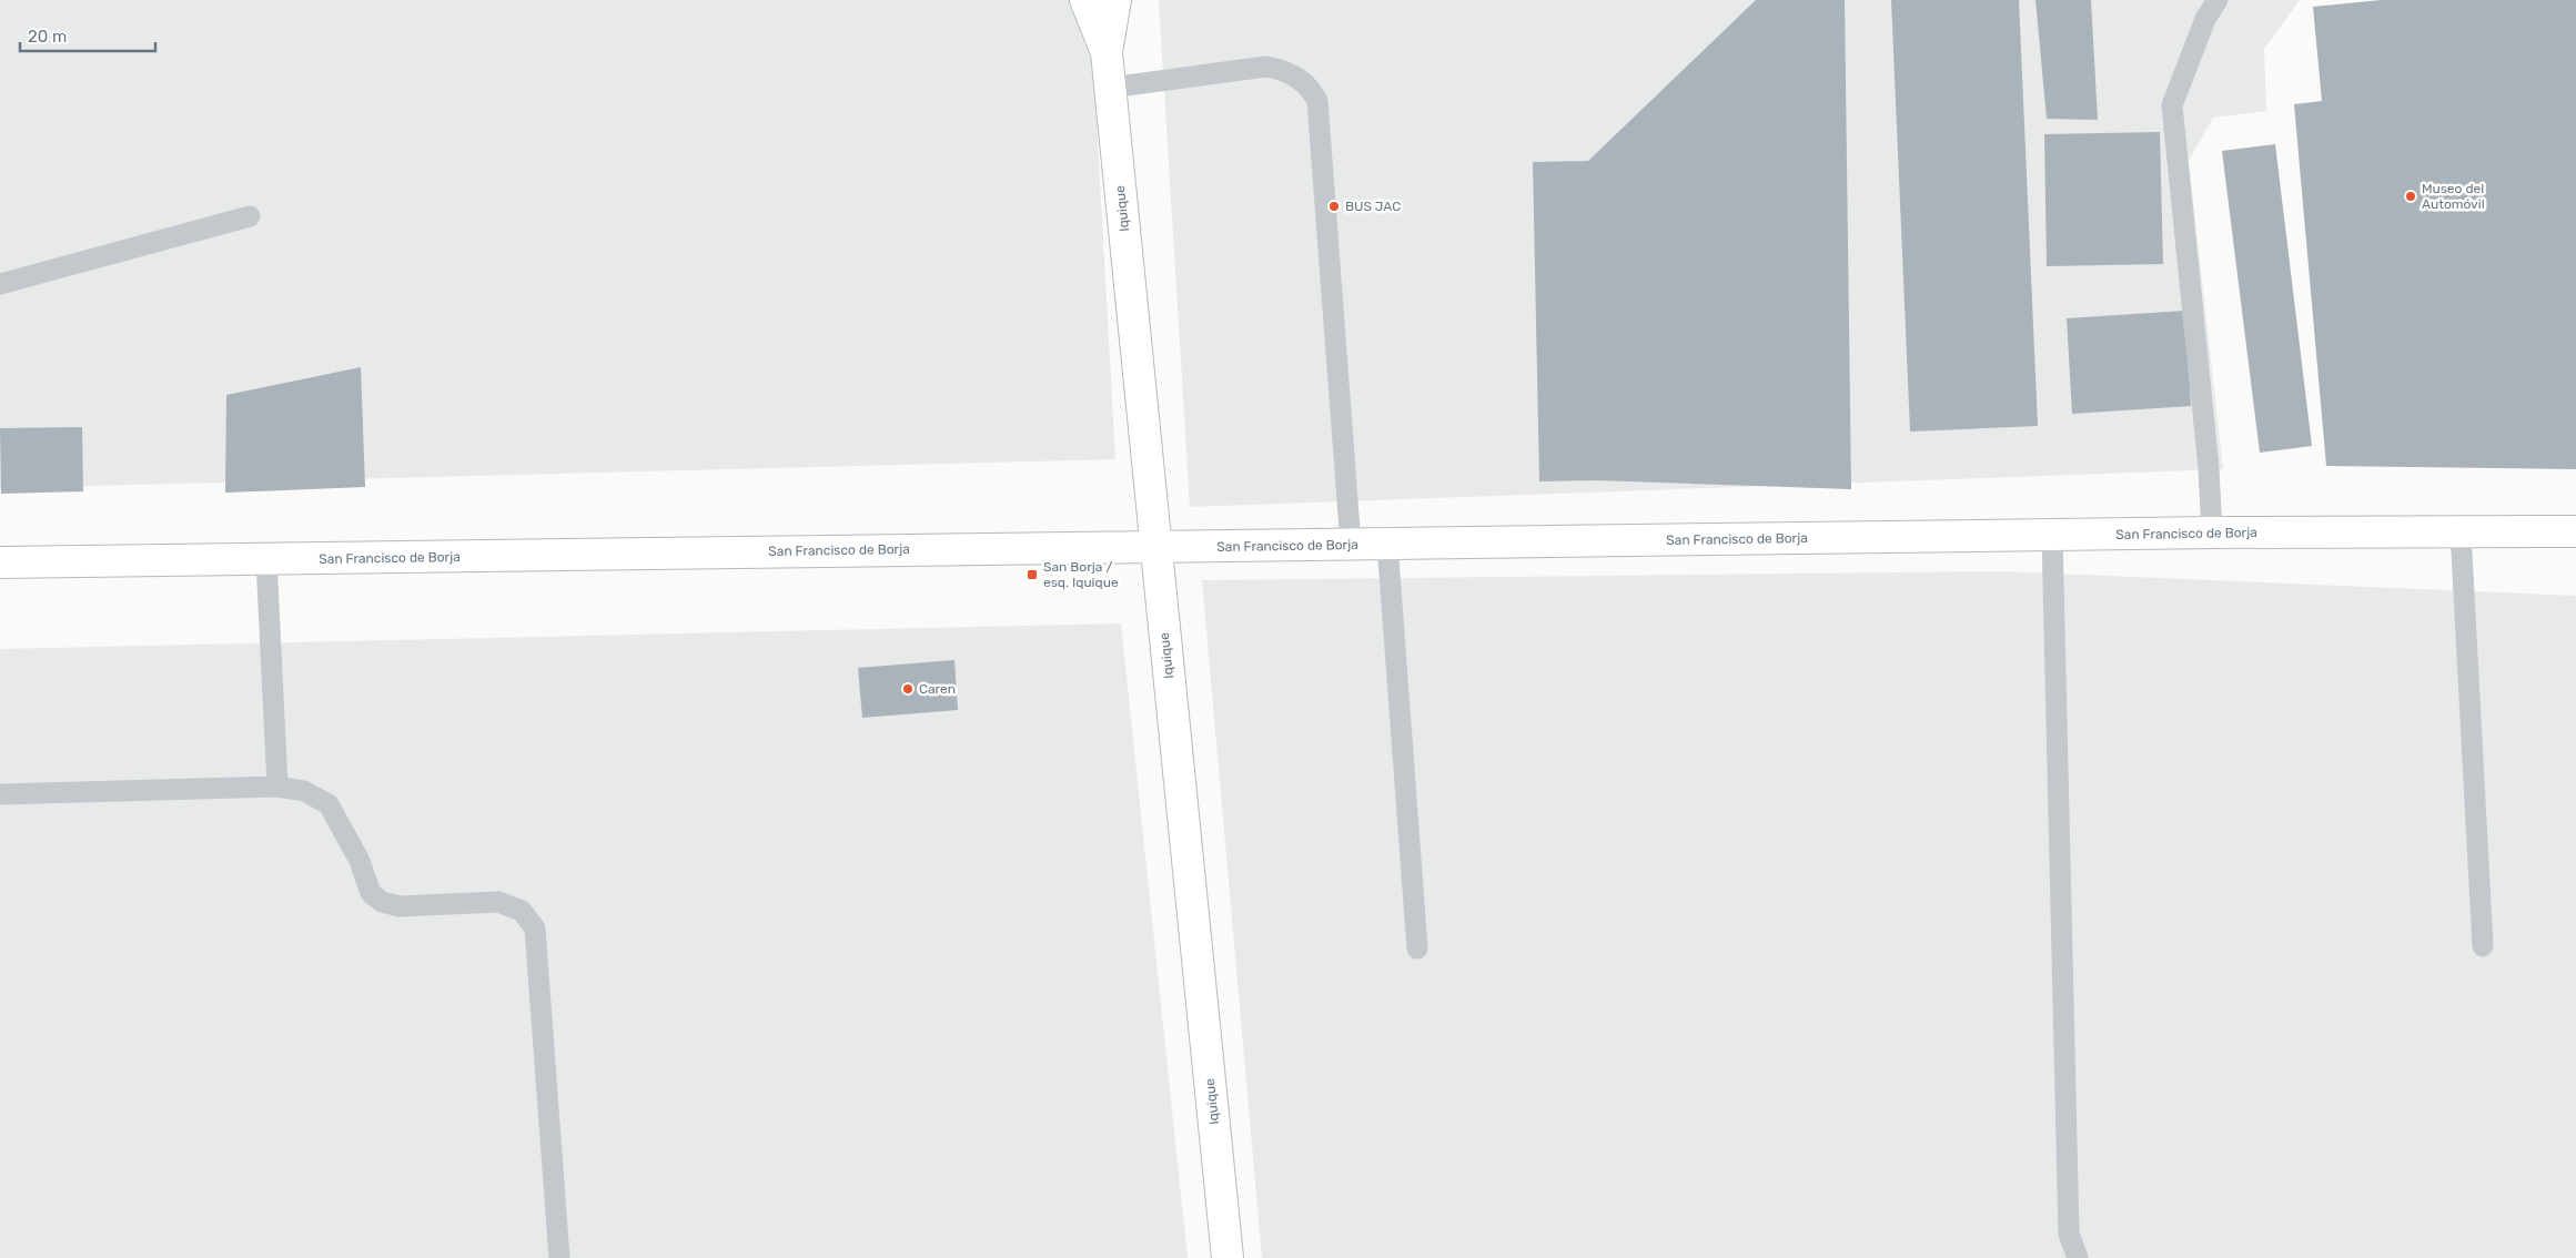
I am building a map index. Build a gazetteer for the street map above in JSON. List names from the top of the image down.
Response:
{
  "streets": {
    "street": ["Iquique", "San Francisco de Borja"]
  },
  "crossings": [
    ["Iquique", "San Francisco de Borja"]
  ],
  "places": {
    "other": ["Museo del Automóvil", "BUS JAC", "Caren"],
    "transit": ["San Borja / esq. Iquique"]
  },
  "scale_bar": "20 m"
}
